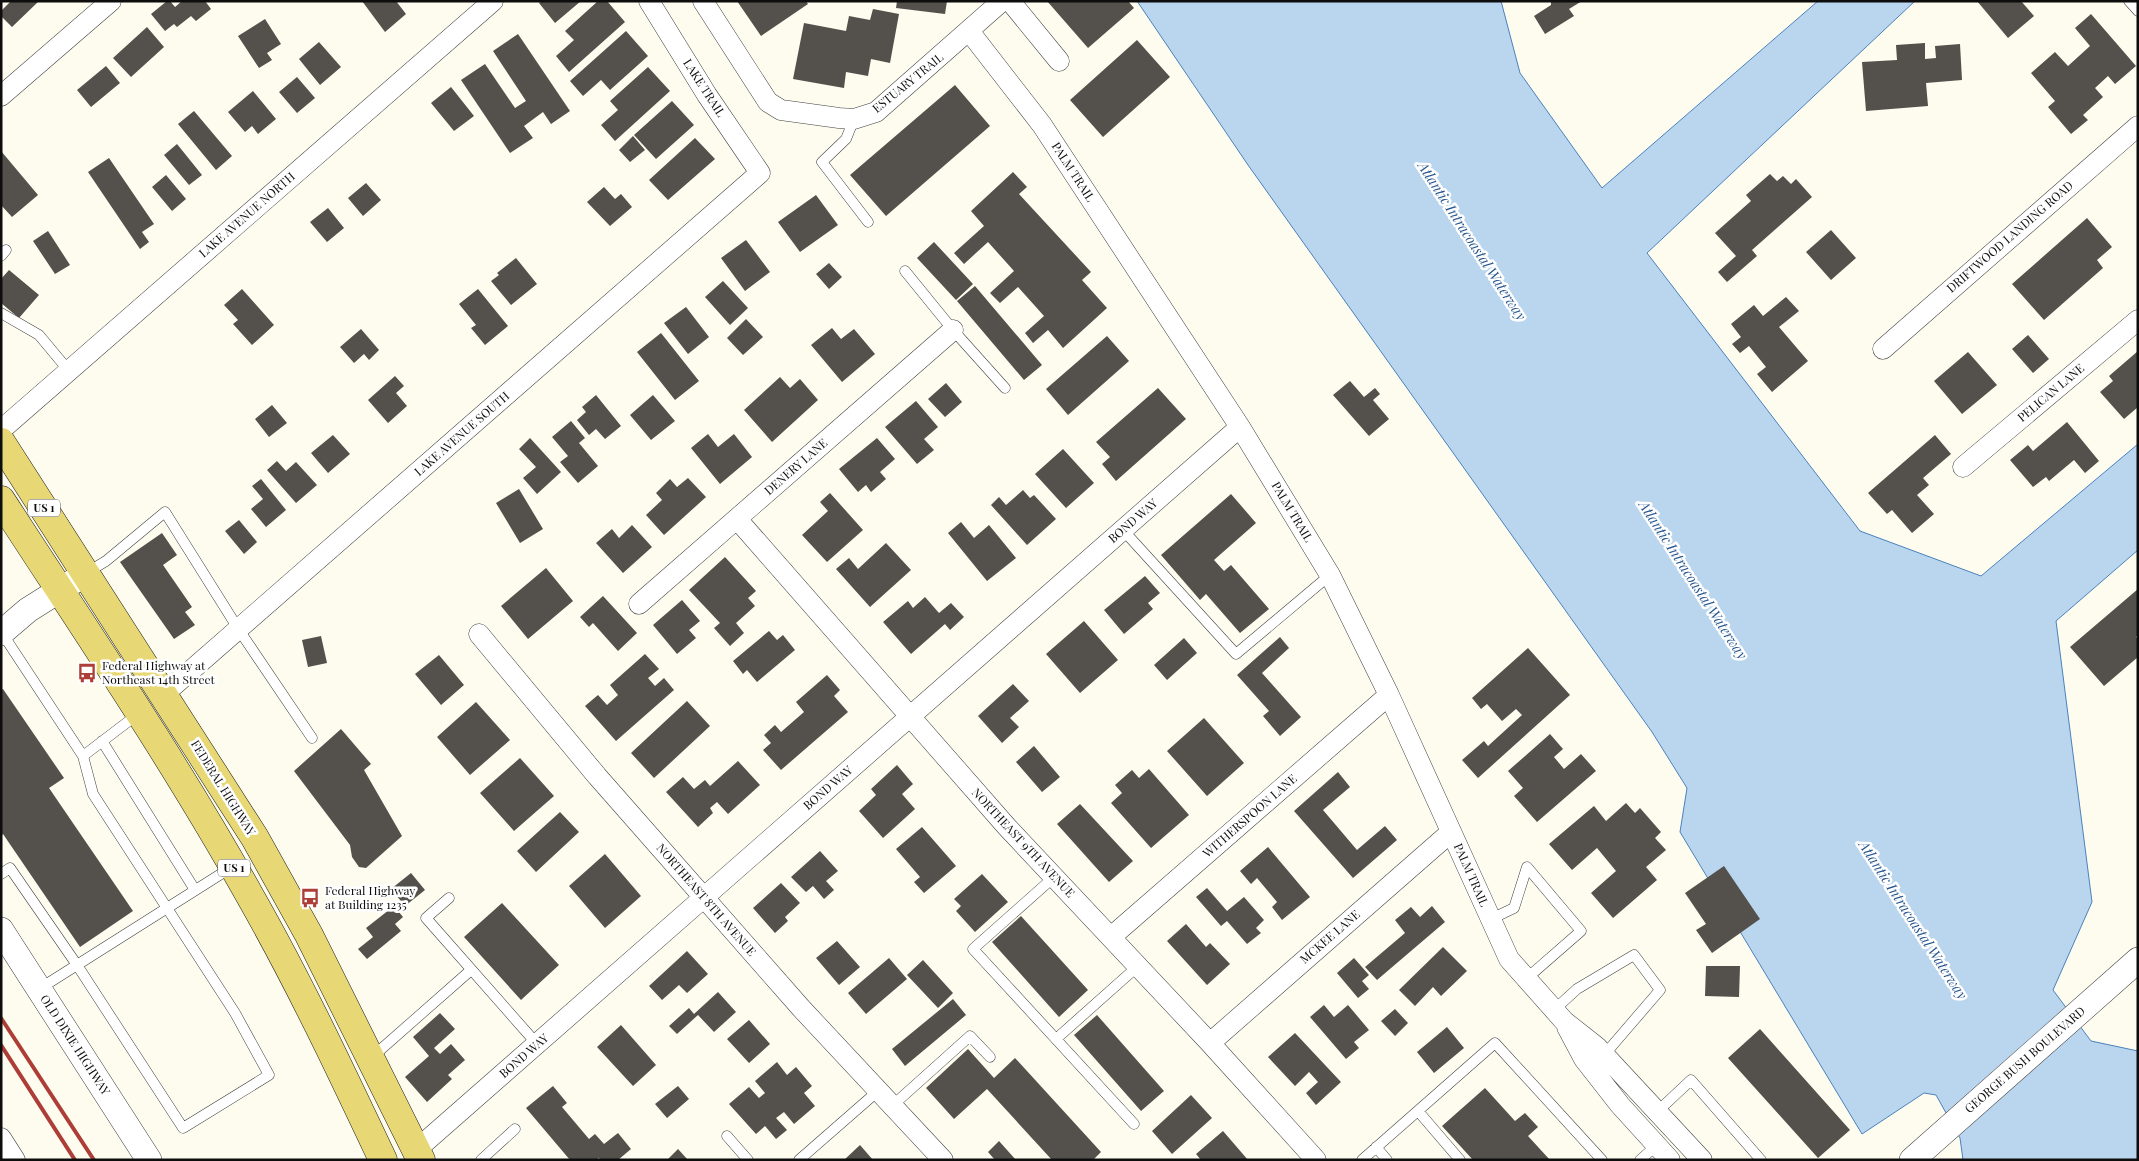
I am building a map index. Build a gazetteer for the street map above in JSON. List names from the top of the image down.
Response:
{
  "streets": {
    "main road": ["US 1", "FEDERAL HIGHWAY"],
    "street": [
      "ESTUARY TRAIL",
      "LAKE TRAIL",
      "PALM TRAIL",
      "LAKE AVENUE NORTH",
      "DRIFTWOOD LANDING ROAD",
      "PELICAN LANE",
      "LAKE AVENUE SOUTH",
      "DENERY LANE",
      "BOND WAY",
      "WITHERSPOON LANE",
      "NORTHEAST 9TH AVENUE",
      "NORTHEAST 8TH AVENUE",
      "MCKEE LANE",
      "OLD DIXIE HIGHWAY",
      "GEORGE BUSH BOULEVARD"
    ]
  },
  "crossings": [
    ["ESTUARY TRAIL", "PALM TRAIL"],
    ["LAKE TRAIL", "LAKE AVENUE SOUTH"],
    ["PALM TRAIL", "BOND WAY"],
    ["PALM TRAIL", "WITHERSPOON LANE"],
    ["PALM TRAIL", "MCKEE LANE"],
    ["LAKE AVENUE SOUTH", "FEDERAL HIGHWAY"],
    ["DENERY LANE", "NORTHEAST 9TH AVENUE"],
    ["BOND WAY", "FEDERAL HIGHWAY"],
    ["BOND WAY", "NORTHEAST 9TH AVENUE"],
    ["BOND WAY", "NORTHEAST 8TH AVENUE"],
    ["WITHERSPOON LANE", "NORTHEAST 9TH AVENUE"],
    ["NORTHEAST 9TH AVENUE", "MCKEE LANE"]
  ],
  "water": ["Atlantic Intracoastal Waterway"],
  "places": {
    "bus stop": ["Federal Highway at Northeast 14th Street", "Federal Highway at Building 1235"]
  }
}
